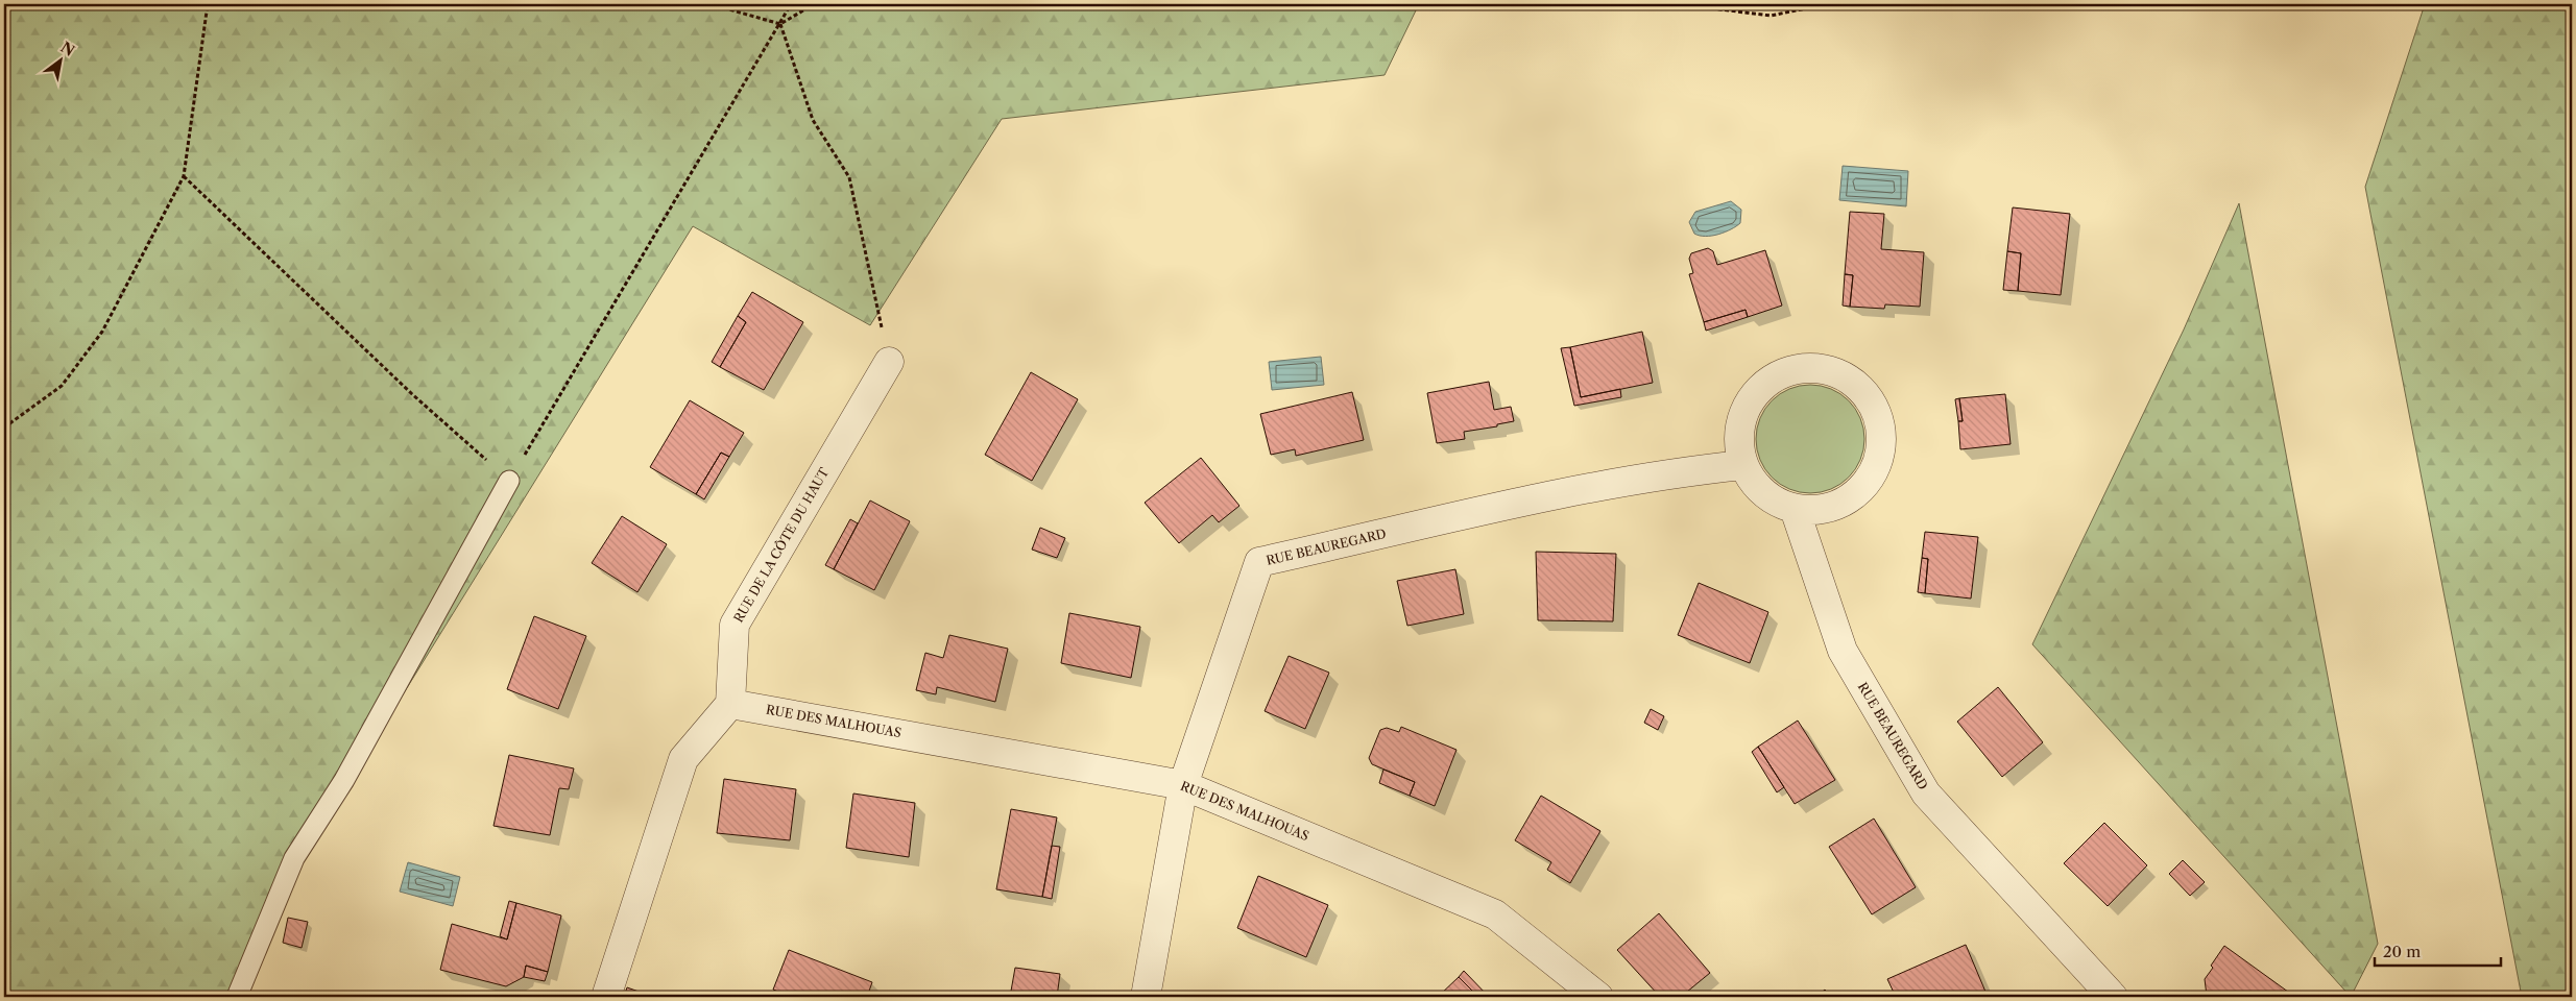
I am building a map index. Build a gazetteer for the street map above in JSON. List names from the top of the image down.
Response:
{
  "streets": {
    "street": ["RUE DE LA CÔTE DU HAUT", "RUE BEAUREGARD", "RUE DES MALHOUAS"]
  },
  "crossings": [
    ["RUE DE LA CÔTE DU HAUT", "RUE DES MALHOUAS"],
    ["RUE BEAUREGARD", "RUE DES MALHOUAS"]
  ],
  "scale_bar": "20 m",
  "north": "top right"
}
